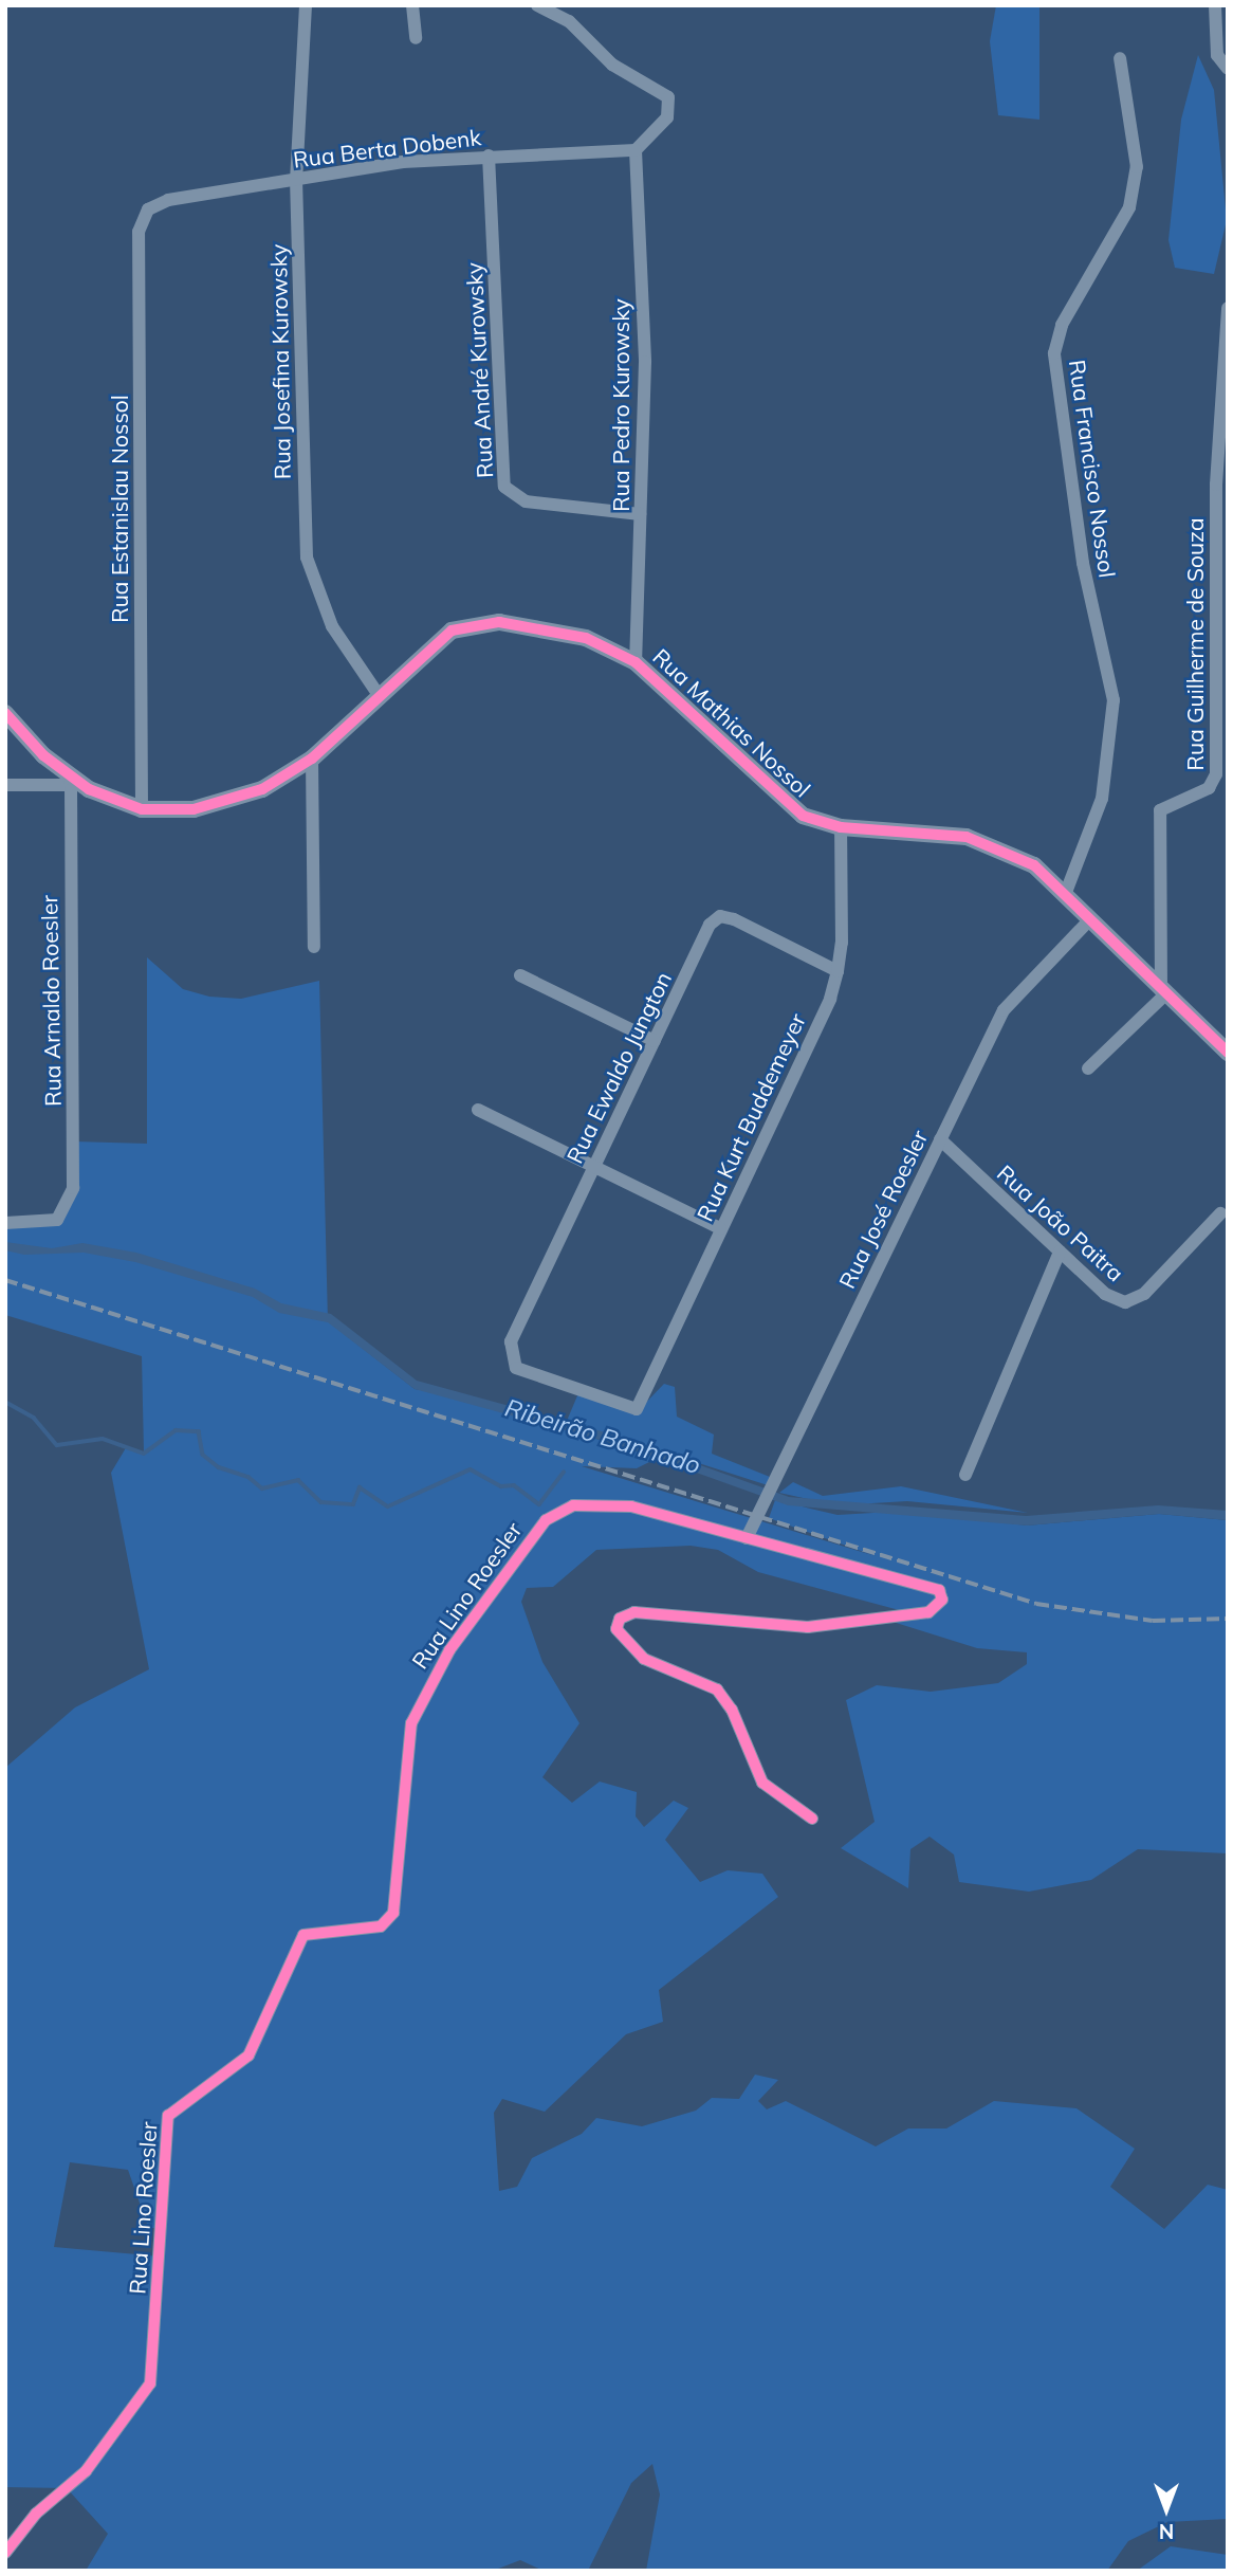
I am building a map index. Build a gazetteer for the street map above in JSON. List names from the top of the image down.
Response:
{
  "streets": {
    "street": [
      "Rua Berta Dobenk",
      "Rua Josefina Kurowsky",
      "Rua André Kurowsky",
      "Rua Pedro Kurowsky",
      "Rua Francisco Nossol",
      "Rua Estanislau Nossol",
      "Rua Guilherme de Souza",
      "Rua Mathias Nossol",
      "Rua Arnaldo Roesler",
      "Rua Ewaldo Jungton",
      "Rua Kurt Buddemeyer",
      "Rua José Roesler",
      "Rua João Paitra",
      "Rua Lino Roesler"
    ]
  },
  "crossings": [
    ["Rua Berta Dobenk", "Rua Josefina Kurowsky"],
    ["Rua Berta Dobenk", "Rua André Kurowsky"],
    ["Rua Berta Dobenk", "Rua Pedro Kurowsky"],
    ["Rua Berta Dobenk", "Rua Estanislau Nossol"],
    ["Rua Josefina Kurowsky", "Rua Mathias Nossol"],
    ["Rua André Kurowsky", "Rua Pedro Kurowsky"],
    ["Rua Pedro Kurowsky", "Rua Mathias Nossol"],
    ["Rua Francisco Nossol", "Rua Mathias Nossol"],
    ["Rua Estanislau Nossol", "Rua Mathias Nossol"],
    ["Rua Guilherme de Souza", "Rua Mathias Nossol"],
    ["Rua Mathias Nossol", "Rua Arnaldo Roesler"],
    ["Rua Mathias Nossol", "Rua Kurt Buddemeyer"],
    ["Rua Mathias Nossol", "Rua José Roesler"],
    ["Rua Ewaldo Jungton", "Rua Kurt Buddemeyer"],
    ["Rua José Roesler", "Rua João Paitra"],
    ["Rua José Roesler", "Rua Lino Roesler"]
  ],
  "water": ["Ribeirão Banhado"],
  "north": "bottom"
}
